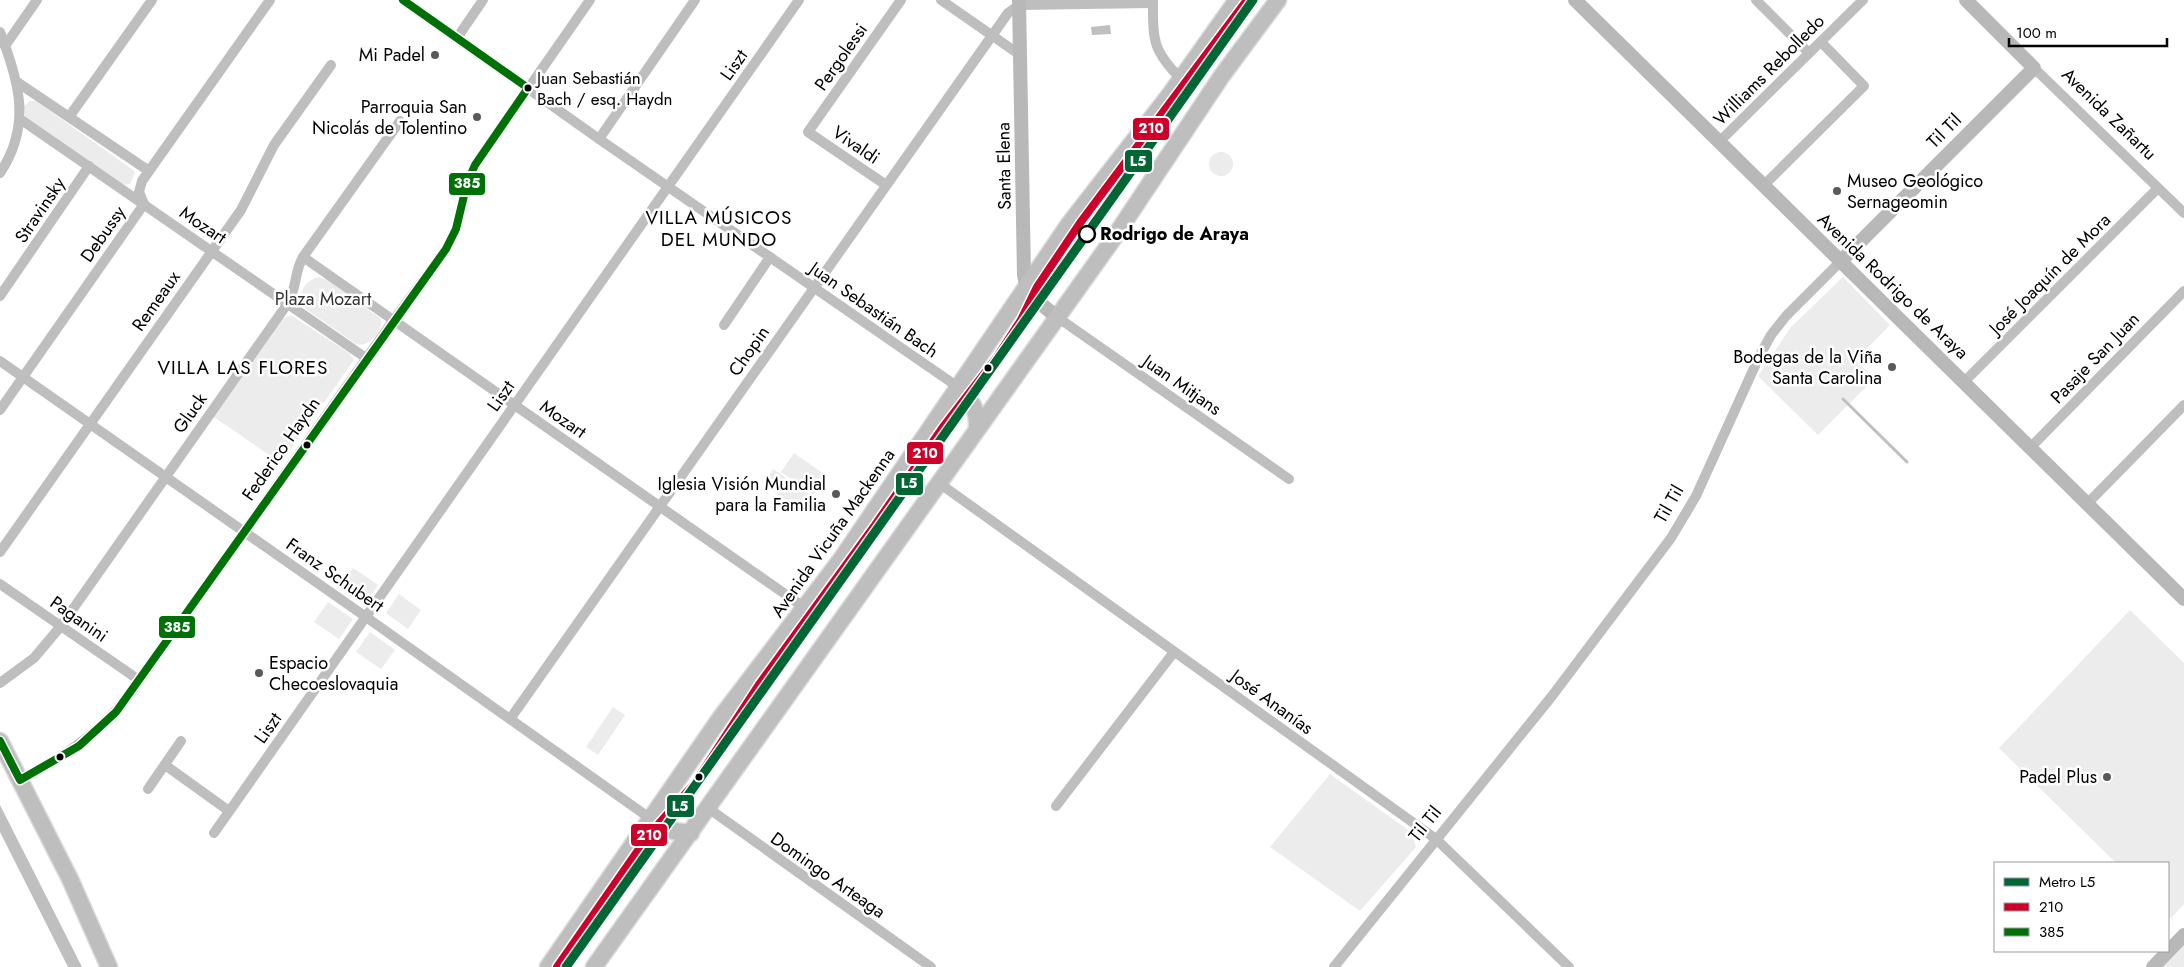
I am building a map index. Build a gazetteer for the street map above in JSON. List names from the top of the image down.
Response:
{
  "streets": {
    "main road": [
      "Avenida Zañartu",
      "Til Til",
      "Santa Elena",
      "Avenida Rodrigo de Araya",
      "Avenida Vicuña Mackenna"
    ],
    "street": [
      "Pergolessi",
      "Liszt",
      "Williams Rebolledo",
      "Vivaldi",
      "Stravinsky",
      "Mozart",
      "Debussy",
      "José Joaquín de Mora",
      "Remeaux",
      "Juan Sebastián Bach",
      "Chopin",
      "Pasaje San Juan",
      "Juan Mitjans",
      "Gluck",
      "Federico Haydn",
      "Franz Schubert",
      "Paganini",
      "José Ananías",
      "Domingo Arteaga"
    ]
  },
  "crossings": [
    ["Pergolessi", "Vivaldi"],
    ["Liszt", "Mozart"],
    ["Liszt", "Juan Sebastián Bach"],
    ["Liszt", "Franz Schubert"],
    ["Williams Rebolledo", "Avenida Rodrigo de Araya"],
    ["Avenida Zañartu", "Til Til"],
    ["Avenida Zañartu", "José Joaquín de Mora"],
    ["Til Til", "Avenida Rodrigo de Araya"],
    ["Til Til", "José Ananías"],
    ["Vivaldi", "Chopin"],
    ["Santa Elena", "Chopin"],
    ["Santa Elena", "Avenida Vicuña Mackenna"],
    ["Stravinsky", "Mozart"],
    ["Mozart", "Debussy"],
    ["Mozart", "Remeaux"],
    ["Mozart", "Chopin"],
    ["Mozart", "Gluck"],
    ["Mozart", "Federico Haydn"],
    ["Mozart", "Avenida Vicuña Mackenna"],
    ["Debussy", "Franz Schubert"],
    ["José Joaquín de Mora", "Avenida Rodrigo de Araya"],
    ["Avenida Rodrigo de Araya", "Pasaje San Juan"],
    ["Remeaux", "Franz Schubert"],
    ["Juan Sebastián Bach", "Chopin"],
    ["Juan Sebastián Bach", "Federico Haydn"],
    ["Juan Sebastián Bach", "Avenida Vicuña Mackenna"],
    ["Chopin", "Franz Schubert"],
    ["Gluck", "Franz Schubert"],
    ["Gluck", "Paganini"],
    ["Federico Haydn", "Franz Schubert"],
    ["Federico Haydn", "Paganini"],
    ["Avenida Vicuña Mackenna", "Franz Schubert"]
  ],
  "districts": ["VILLA MÚSICOS DEL MUNDO", "VILLA LAS FLORES"],
  "parks": ["Plaza Mozart"],
  "places": [
    "Mi Padel",
    "Juan Sebastián Bach / esq. Haydn",
    "Parroquia San Nicolás de Tolentino",
    "Museo Geológico Sernageomin",
    "Rodrigo de Araya",
    "Bodegas de la Viña Santa Carolina",
    "Iglesia Visión Mundial para la Familia",
    "Espacio Checoeslovaquia",
    "Padel Plus"
  ],
  "lines": ["metro line L5", "transit line 210", "transit line 385"],
  "legend": ["Metro L5", "210", "385"],
  "scale_bar": "100 m"
}
